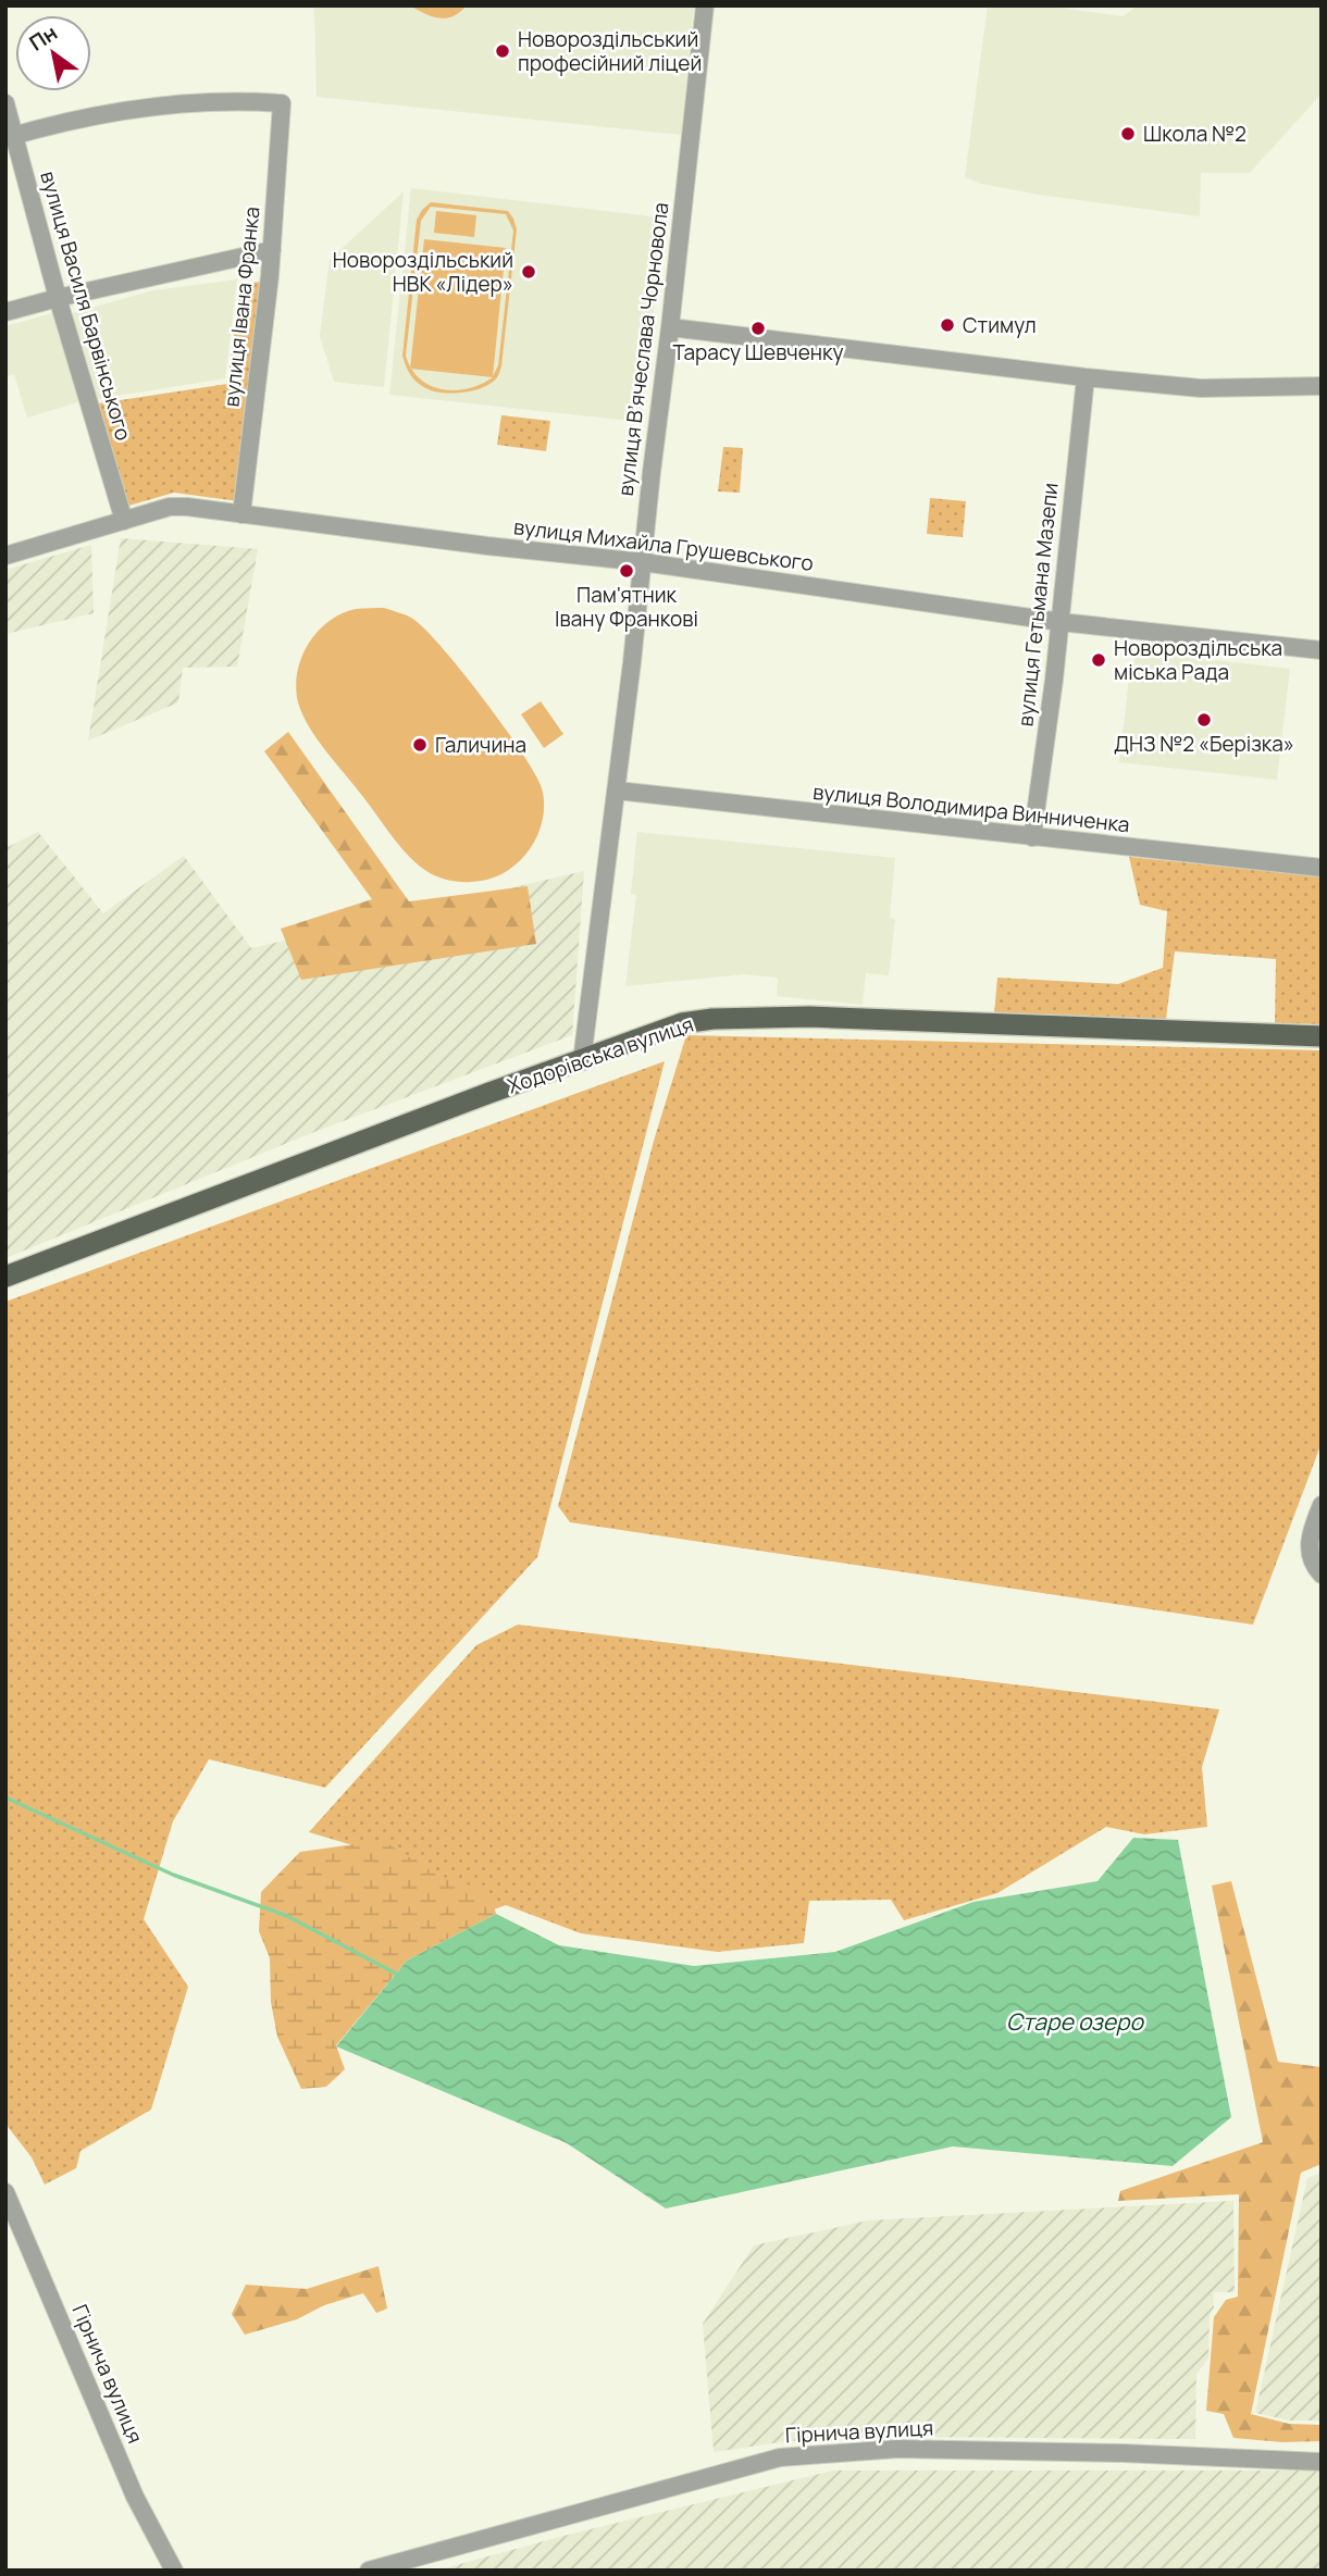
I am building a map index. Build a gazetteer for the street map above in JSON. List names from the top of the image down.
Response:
{
  "streets": {
    "main road": ["Ходорівська вулиця"],
    "street": [
      "вулиця Василя Барвінського",
      "вулиця Івана Франка",
      "вулиця Вʼячеслава Чорновола",
      "вулиця Михайла Грушевського",
      "вулиця Гетьмана Мазепи",
      "вулиця Володимира Винниченка",
      "Гірнича вулиця"
    ]
  },
  "crossings": [
    ["вулиця Василя Барвінського", "вулиця Івана Франка"],
    ["вулиця Василя Барвінського", "вулиця Михайла Грушевського"],
    ["вулиця Івана Франка", "вулиця Михайла Грушевського"],
    ["вулиця Вʼячеслава Чорновола", "вулиця Михайла Грушевського"],
    ["вулиця Вʼячеслава Чорновола", "вулиця Володимира Винниченка"],
    ["вулиця Вʼячеслава Чорновола", "Ходорівська вулиця"],
    ["вулиця Михайла Грушевського", "вулиця Гетьмана Мазепи"],
    ["вулиця Гетьмана Мазепи", "вулиця Володимира Винниченка"]
  ],
  "water": ["Старе озеро"],
  "places": [
    "Новороздільський професійний ліцей",
    "Школа №2",
    "Новороздільський НВК «Лідер»",
    "Стимул",
    "Тарасу Шевченку",
    "Пам'ятник Івану Франкові",
    "Новороздільська міська Рада",
    "ДНЗ №2 «Берізка»",
    "Галичина"
  ],
  "north": "top left"
}
